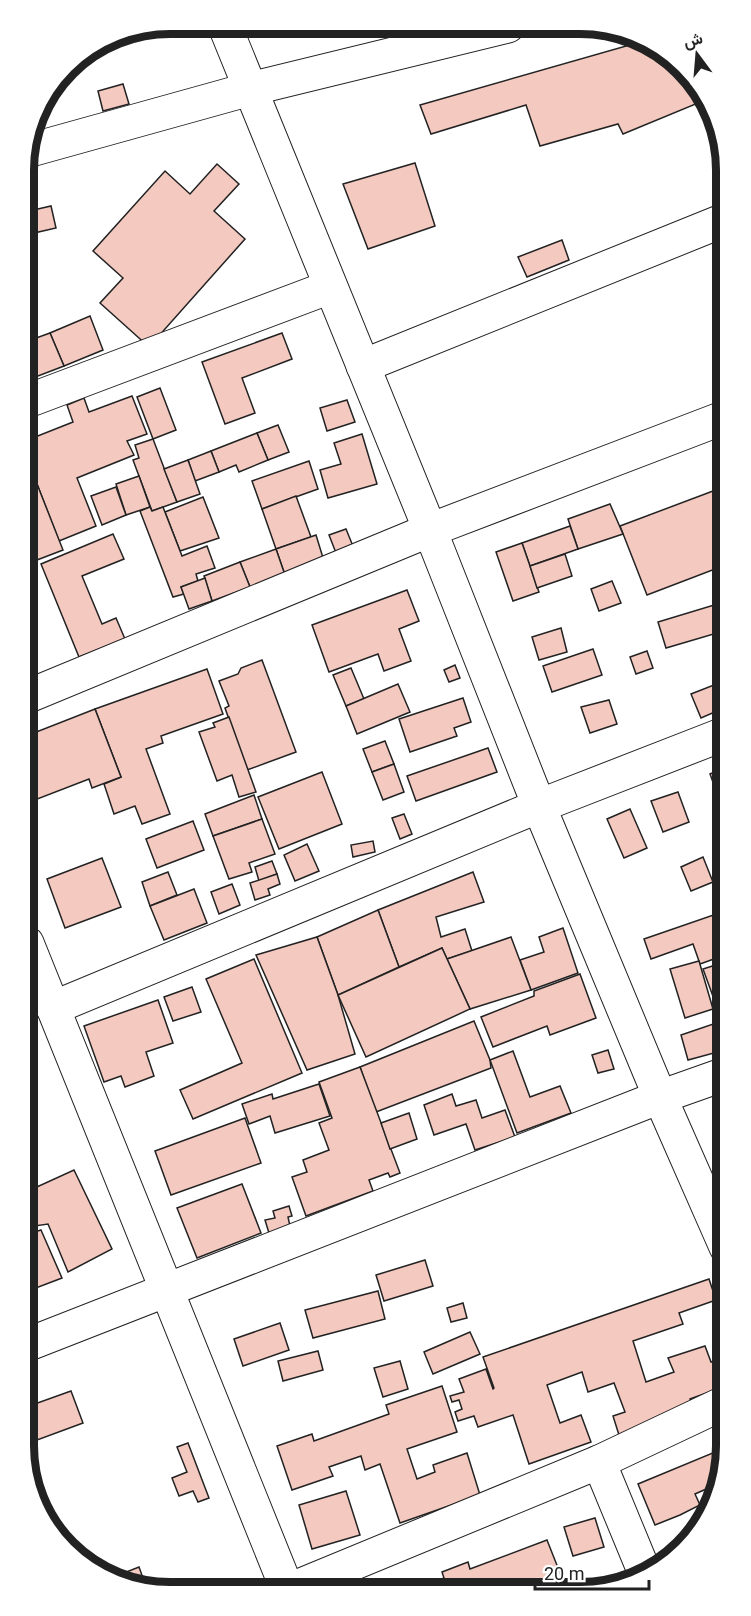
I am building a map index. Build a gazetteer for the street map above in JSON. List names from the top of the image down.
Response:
{
  "scale_bar": "20 m",
  "north": "top"
}
